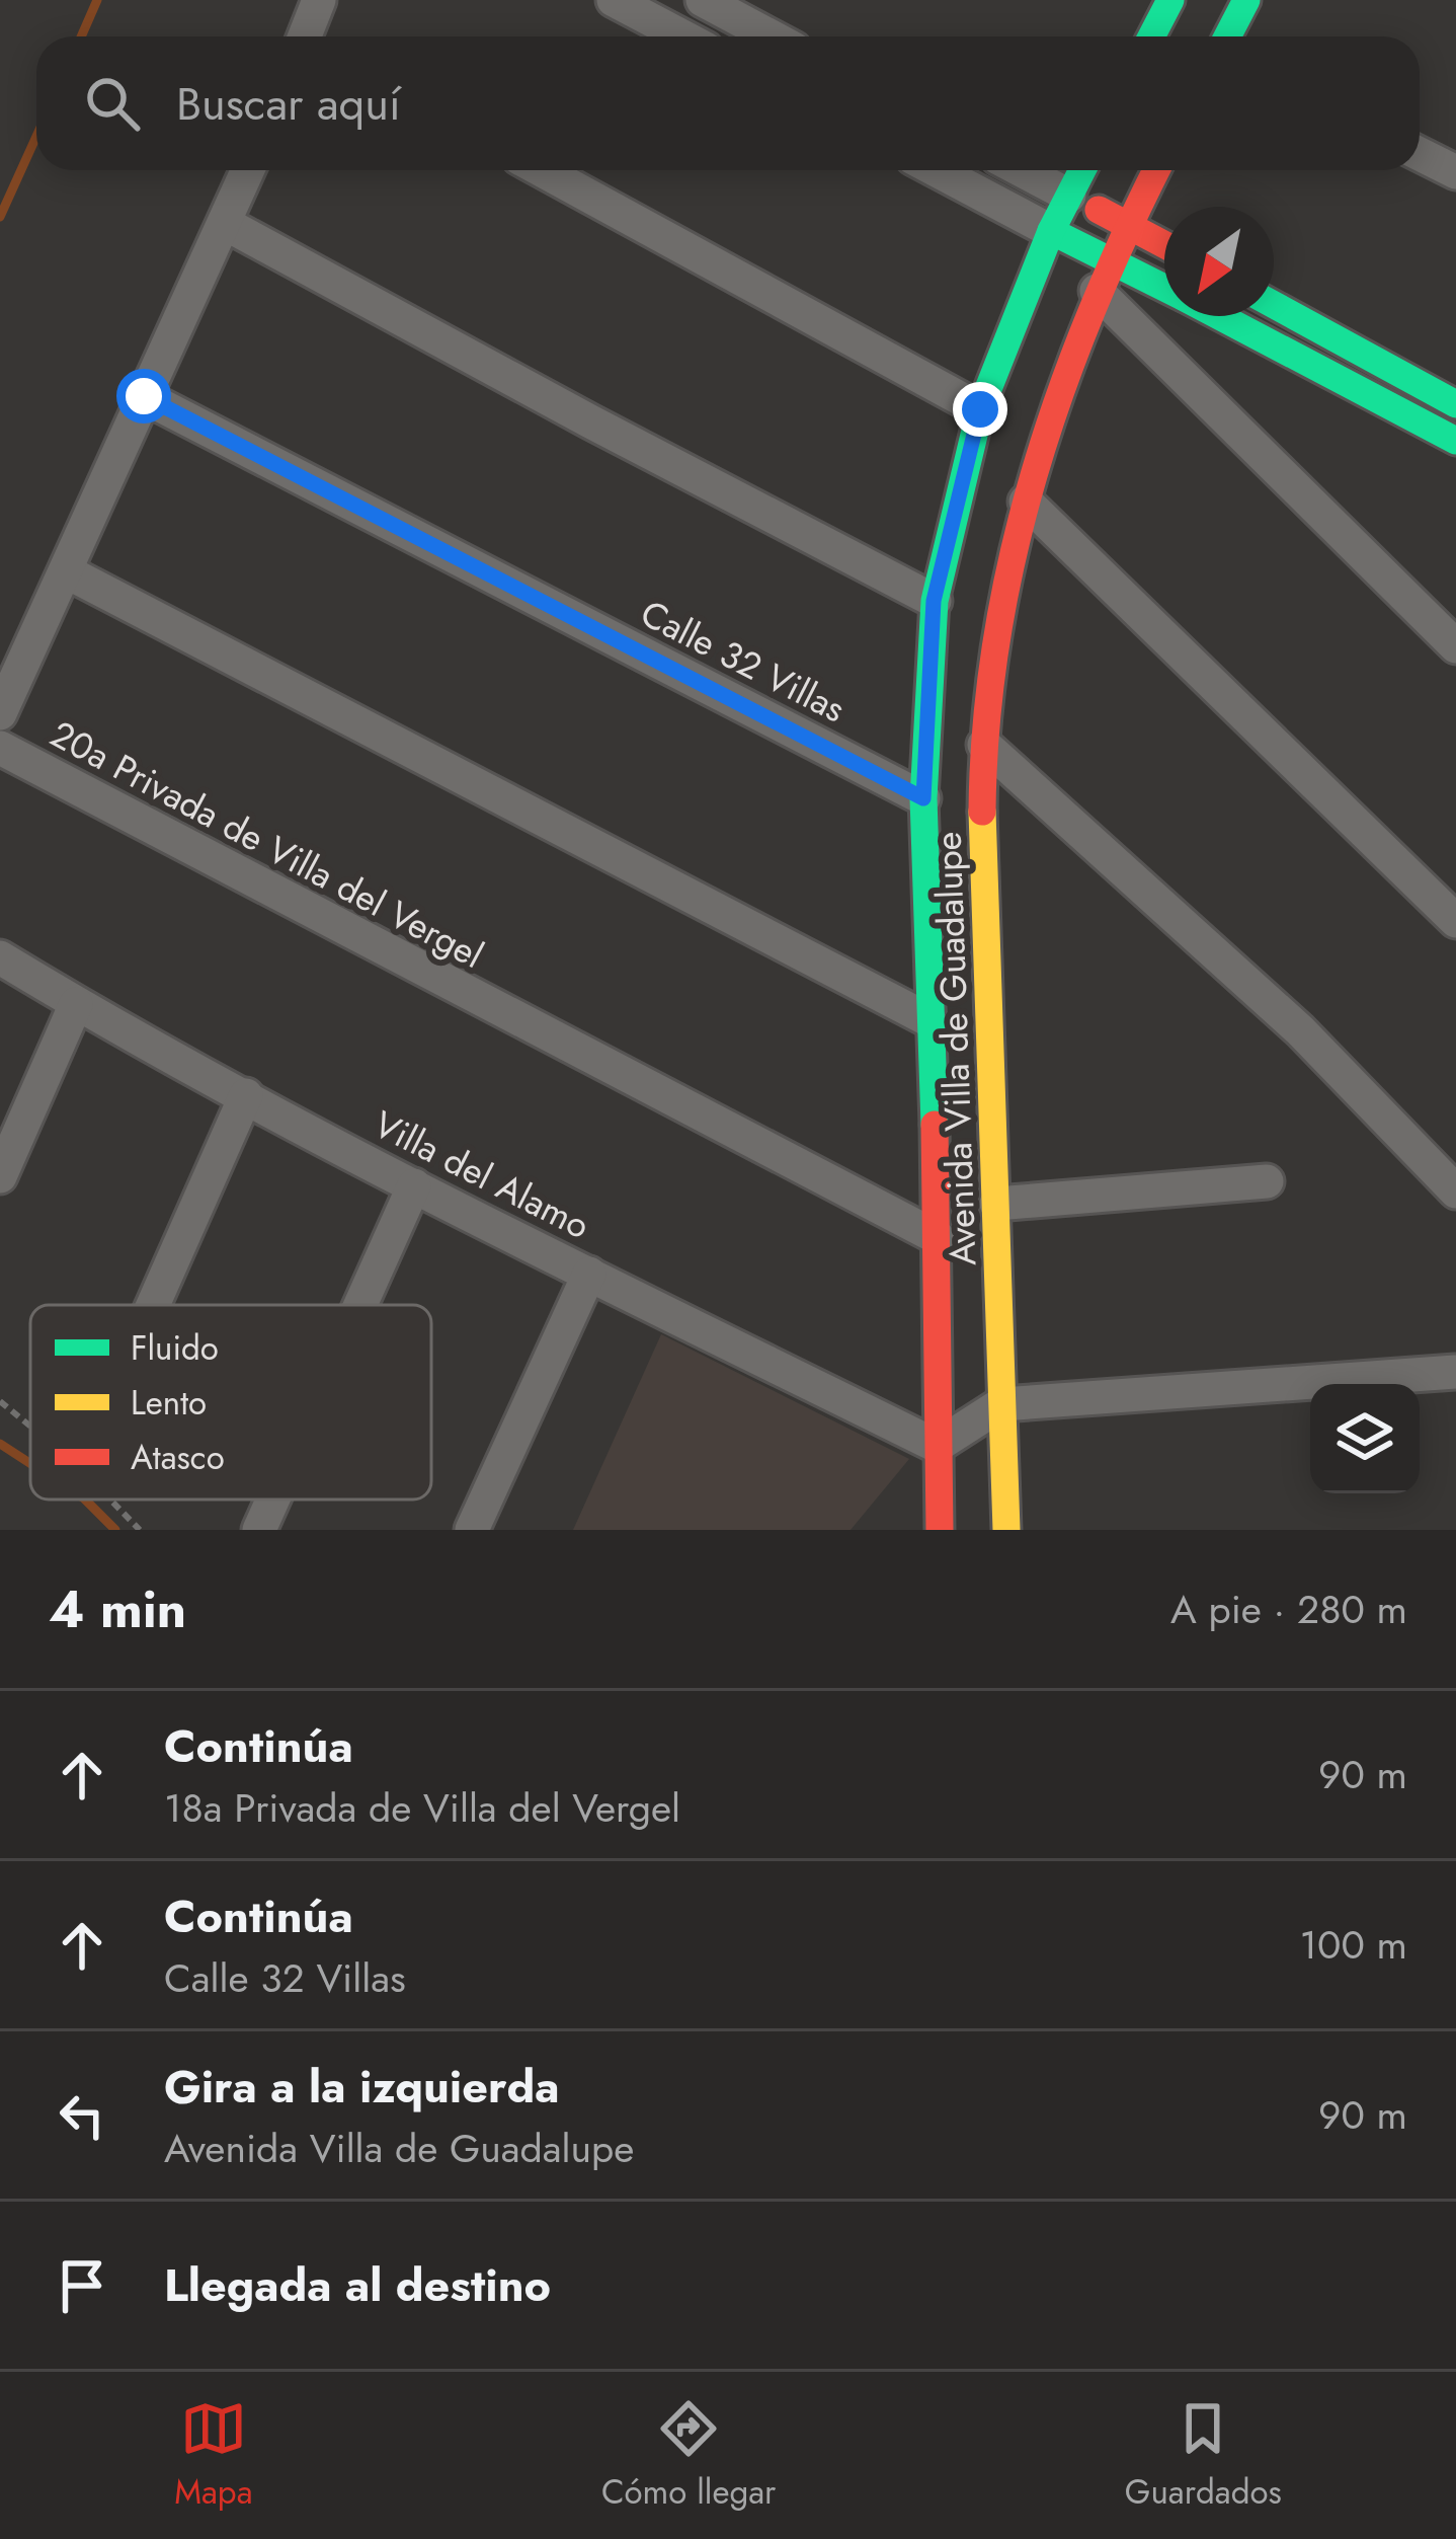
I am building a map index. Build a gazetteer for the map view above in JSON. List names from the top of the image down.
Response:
{
  "streets": {
    "street": [
      "Calle 32 Villas",
      "20a Privada de Villa del Vergel",
      "Avenida Villa de Guadalupe",
      "Villa del Alamo"
    ]
  },
  "crossings": [
    ["Calle 32 Villas", "Avenida Villa de Guadalupe"],
    ["20a Privada de Villa del Vergel", "Avenida Villa de Guadalupe"],
    ["Avenida Villa de Guadalupe", "Villa del Alamo"]
  ],
  "legend": ["Fluido", "Lento", "Atasco"],
  "north": "bottom left",
  "page": {
    "search": "Buscar aquí",
    "heading": ["4 min", "A pie · 280 m"],
    "list": [
      ["Continúa", "18a Privada de Villa del Vergel", "90 m"],
      ["Continúa", "Calle 32 Villas", "100 m"],
      ["Gira a la izquierda", "Avenida Villa de Guadalupe", "90 m"],
      "Llegada al destino"
    ],
    "nav": ["Mapa", "Cómo llegar", "Guardados"]
  }
}
